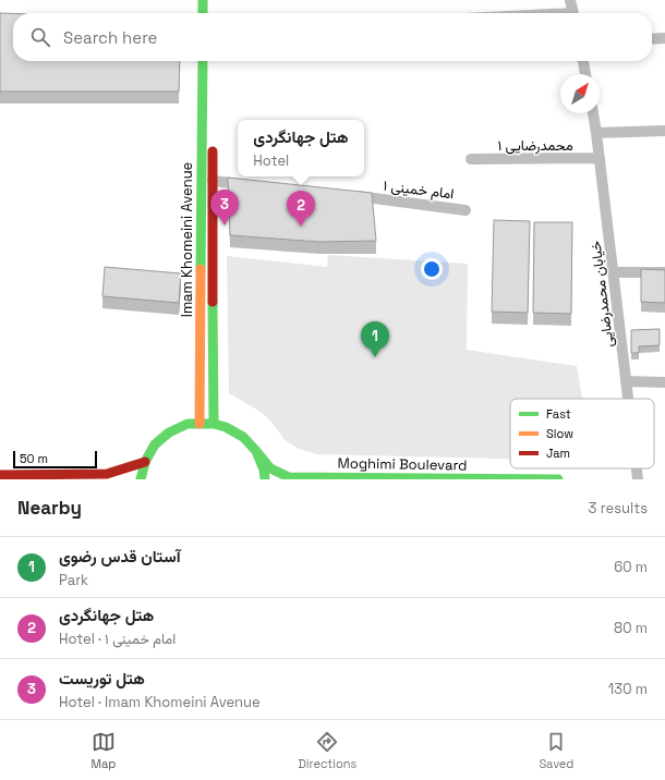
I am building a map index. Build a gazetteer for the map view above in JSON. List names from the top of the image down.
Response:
{
  "streets": {
    "street": [
      "محمدرضایی ۱",
      "امام خمینی ۱",
      "Imam Khomeini Avenue",
      "خیابان محمدرضایی",
      "Moghimi Boulevard"
    ]
  },
  "crossings": [
    ["محمدرضایی ۱", "خیابان محمدرضایی"],
    ["Imam Khomeini Avenue", "Moghimi Boulevard"]
  ],
  "legend": ["Fast", "Slow", "Jam"],
  "scale_bar": "50 m",
  "north": "top right",
  "page": {
    "search": "Search here",
    "popup": ["هتل جهانگردی", "Hotel"],
    "pins": ["3", "2", "1"],
    "scale": "50 m",
    "heading": ["Nearby", "3 results"],
    "list": [
      {
        "mark": "1",
        "name": "آستان قدس رضوی",
        "note": "Park",
        "value": "60 m"
      },
      {
        "mark": "2",
        "name": "هتل جهانگردی",
        "note": "Hotel · امام خمینی ۱",
        "value": "80 m"
      },
      {
        "mark": "3",
        "name": "هتل توریست",
        "note": "Hotel · Imam Khomeini Avenue",
        "value": "130 m"
      }
    ],
    "nav": ["Map", "Directions", "Saved"]
  }
}
